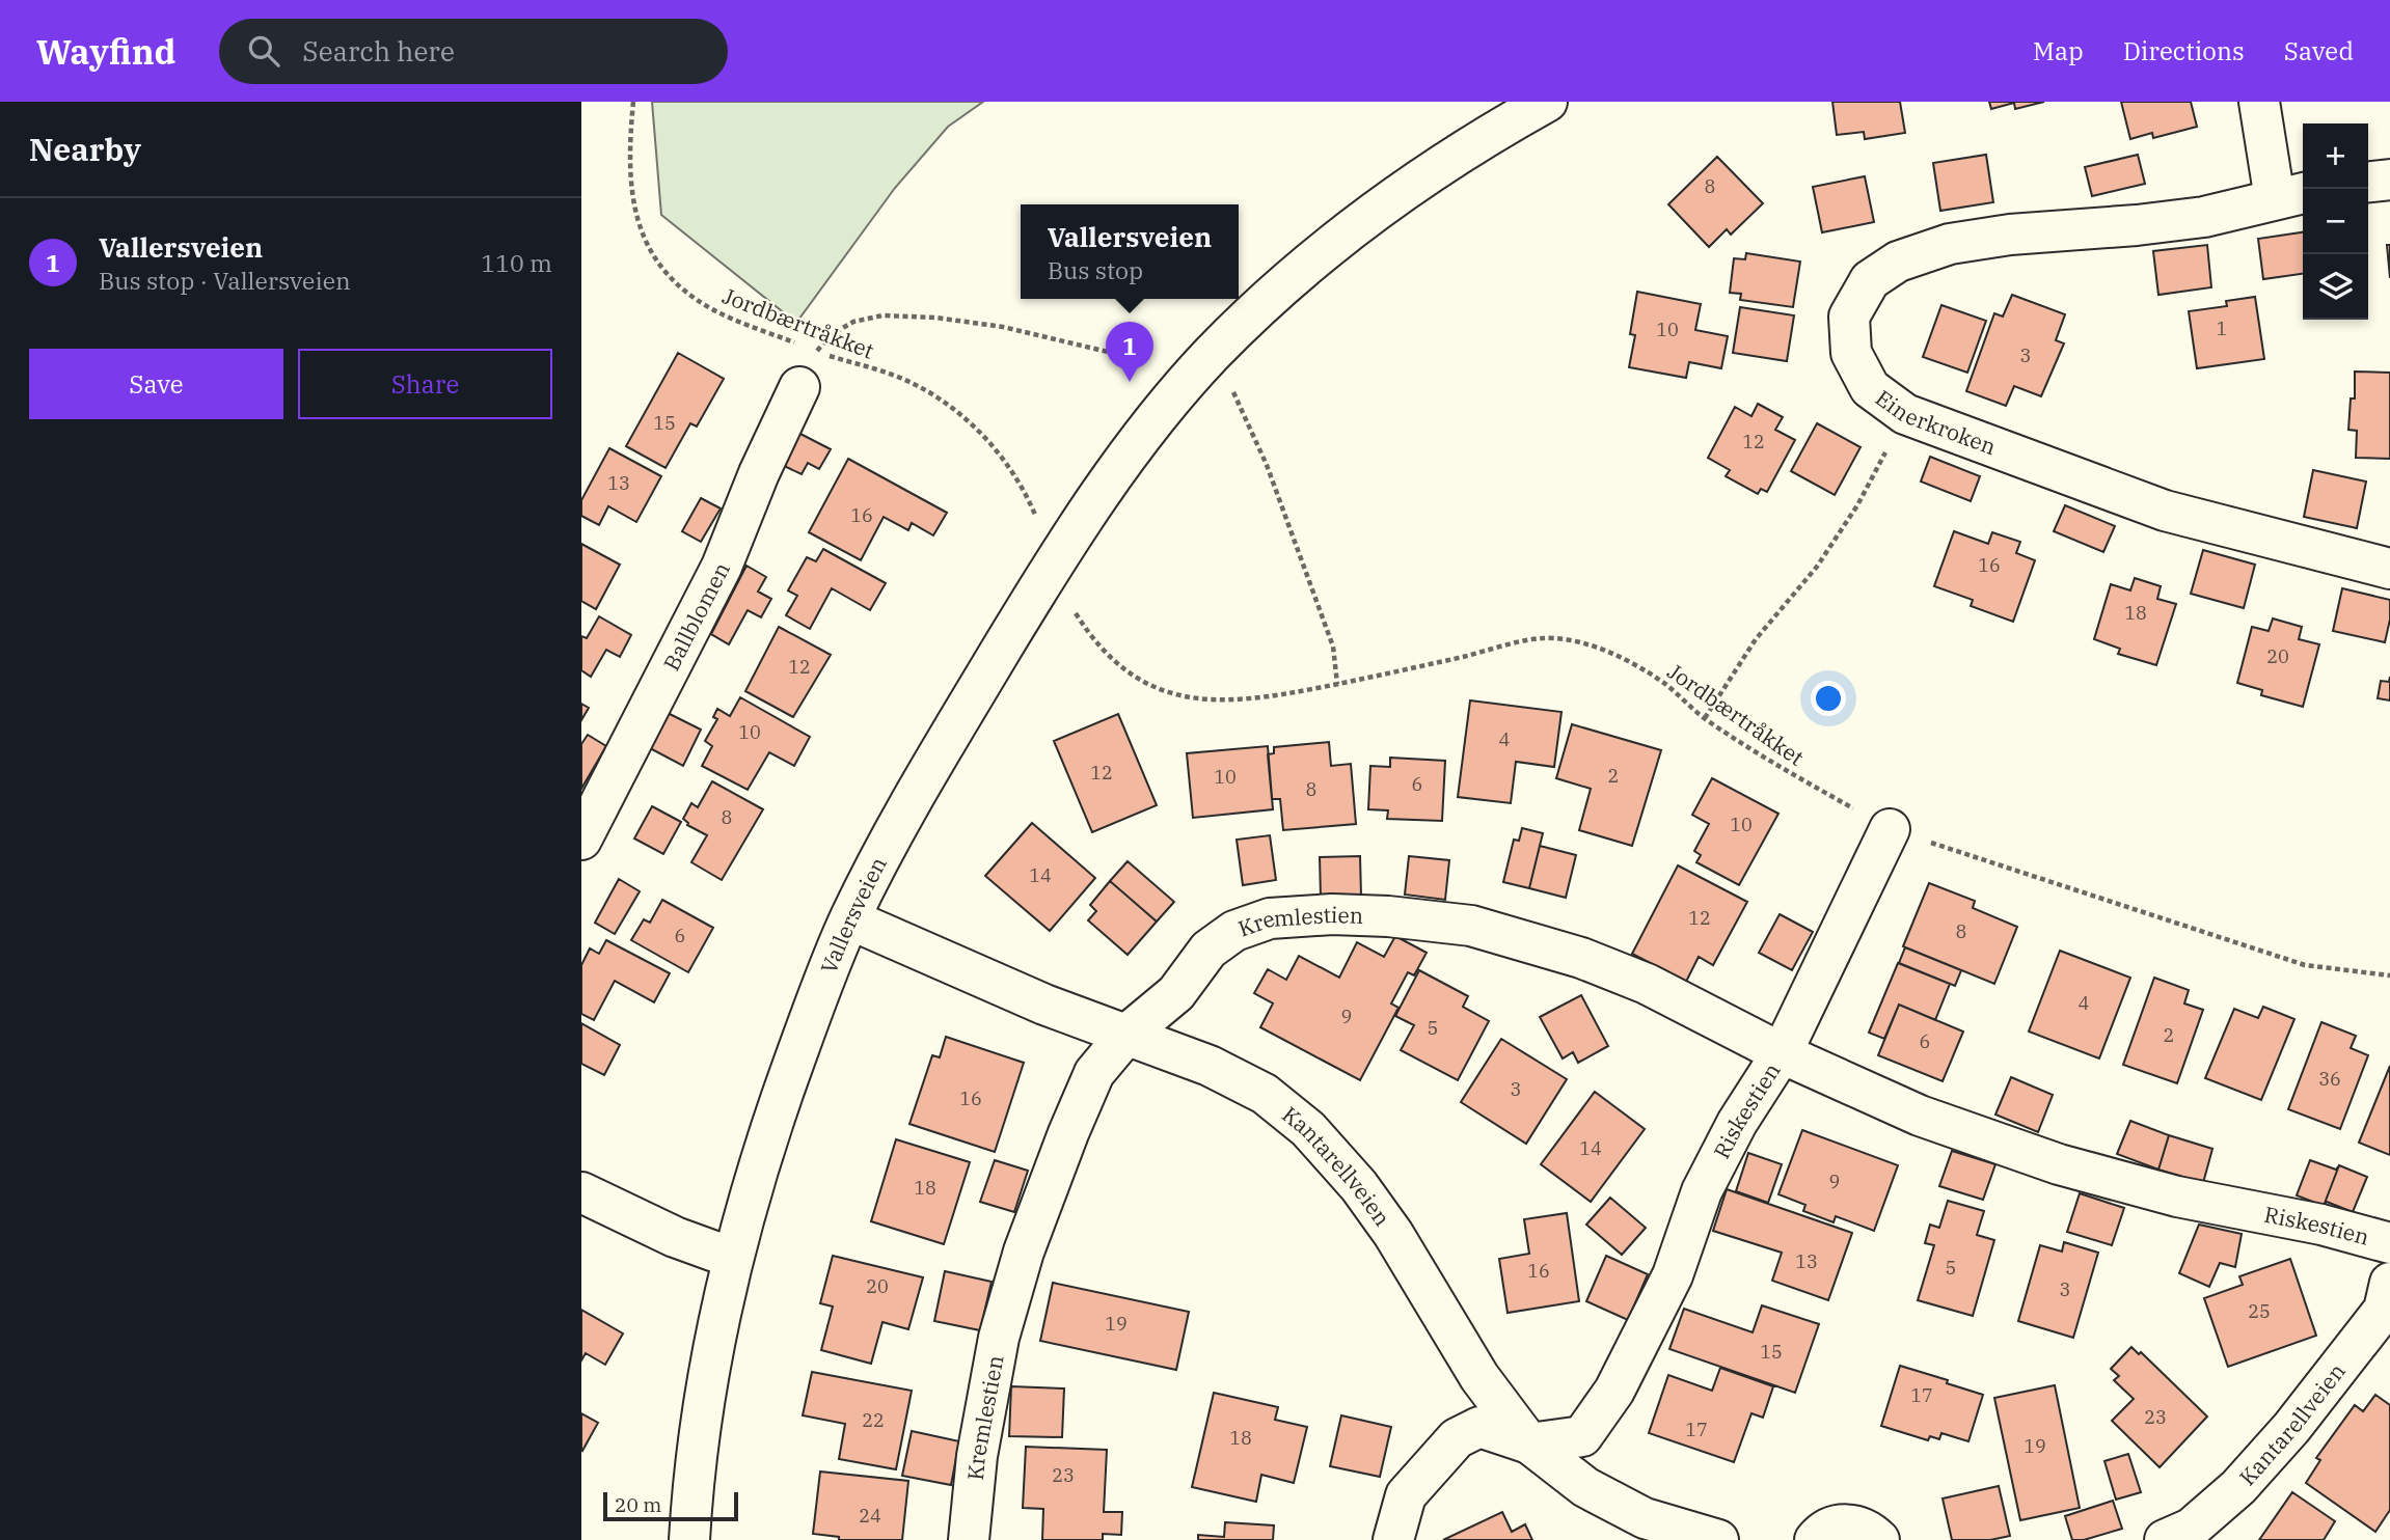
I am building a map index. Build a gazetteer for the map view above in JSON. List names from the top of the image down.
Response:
{
  "streets": {
    "street": [
      "Einerkroken",
      "Ballblomen",
      "Vallersveien",
      "Kremlestien",
      "Riskestien",
      "Kantarellveien"
    ],
    "path": ["Jordbærtråkket"]
  },
  "crossings": [
    ["Vallersveien", "Kantarellveien"],
    ["Kremlestien", "Riskestien"],
    ["Kremlestien", "Kantarellveien"],
    ["Riskestien", "Kantarellveien"]
  ],
  "house_numbers": [
    "8",
    "1",
    "10",
    "3",
    "15",
    "12",
    "13",
    "16",
    "16",
    "18",
    "20",
    "12",
    "10",
    "4",
    "12",
    "2",
    "10",
    "6",
    "8",
    "8",
    "10",
    "14",
    "12",
    "8",
    "6",
    "4",
    "9",
    "5",
    "2",
    "6",
    "36",
    "3",
    "16",
    "14",
    "9",
    "18",
    "13",
    "5",
    "16",
    "20",
    "3",
    "25",
    "19",
    "15",
    "17",
    "23",
    "22",
    "17",
    "18",
    "19",
    "23",
    "24"
  ],
  "scale_bar": "20 m",
  "page": {
    "header": "Wayfind",
    "search": "Search here",
    "nav": ["Map", "Directions", "Saved"],
    "heading": "Nearby",
    "map_buttons": ["+", "−"],
    "list": [
      {
        "mark": "1",
        "name": "Vallersveien",
        "note": "Bus stop · Vallersveien",
        "value": "110 m"
      }
    ],
    "popup": ["Vallersveien", "Bus stop"],
    "pins": "1",
    "buttons": ["Save", "Share"],
    "scale": "20 m"
  }
}
